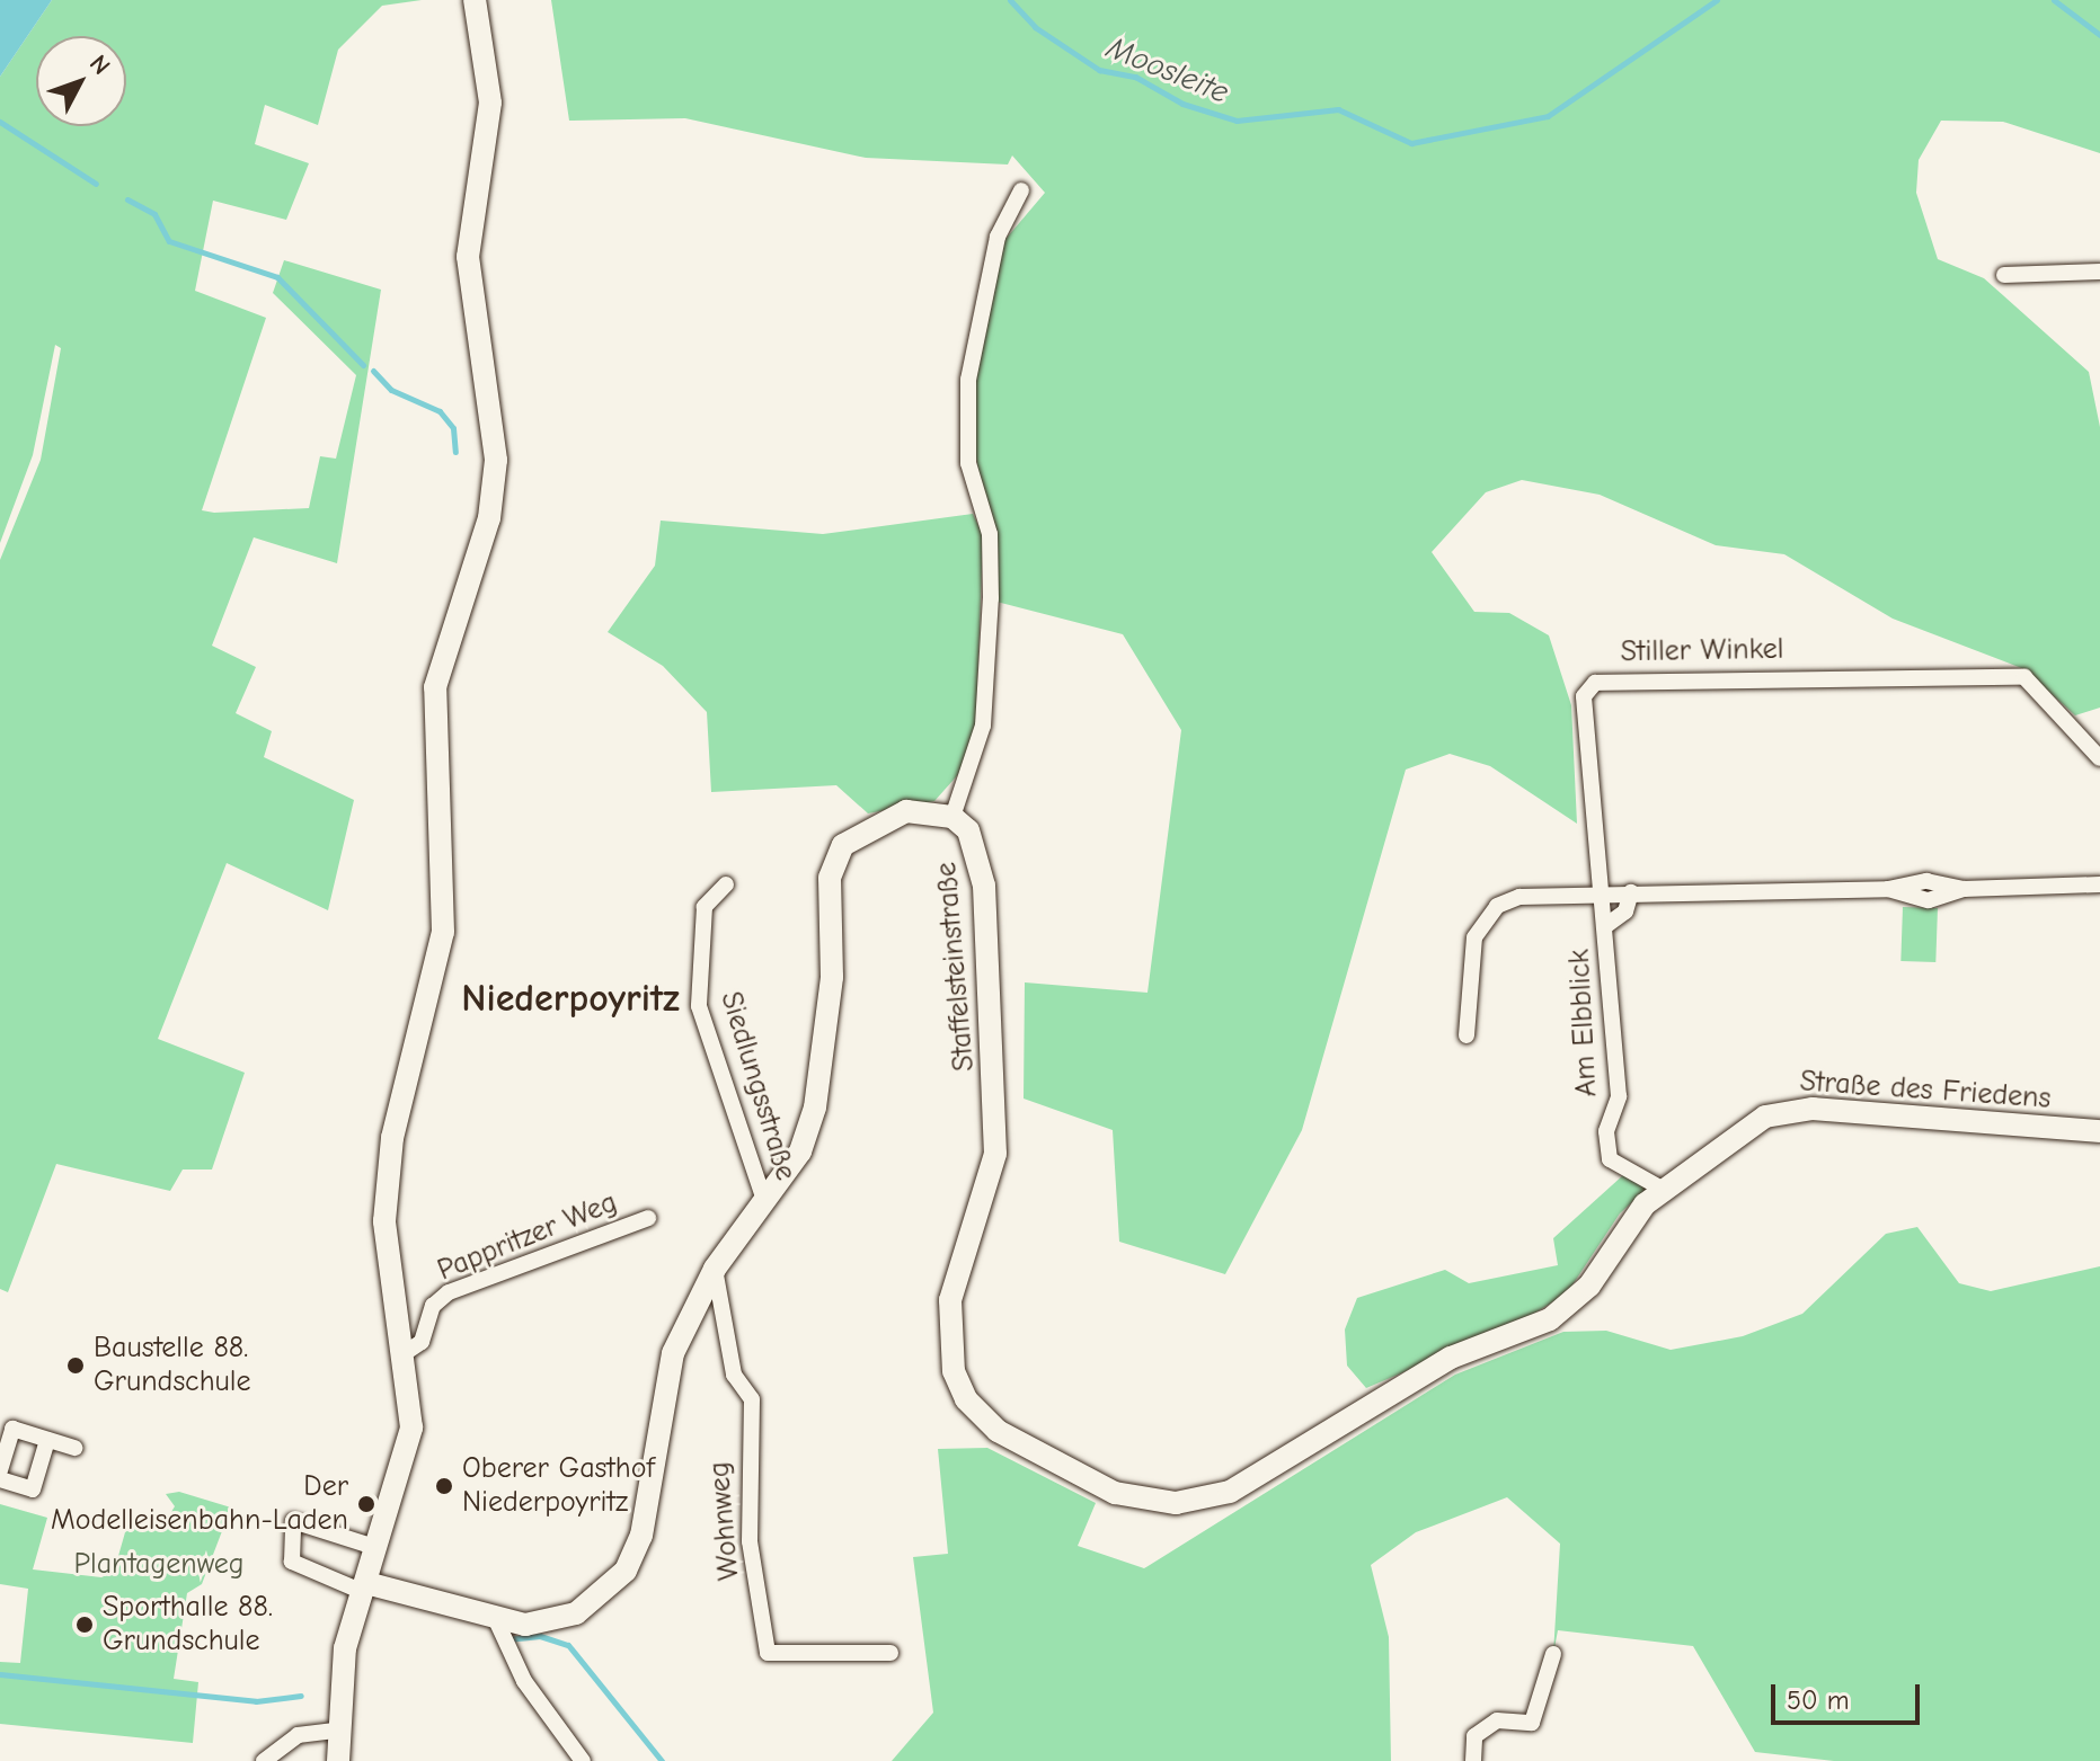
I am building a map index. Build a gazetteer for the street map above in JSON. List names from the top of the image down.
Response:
{
  "streets": {
    "street": [
      "Stiller Winkel",
      "Staffelsteinstraße",
      "Am Elbblick",
      "Siedlungsstraße",
      "Straße des Friedens",
      "Pappritzer Weg",
      "Wohnweg"
    ]
  },
  "crossings": [
    ["Stiller Winkel", "Am Elbblick"],
    ["Staffelsteinstraße", "Straße des Friedens"],
    ["Am Elbblick", "Straße des Friedens"]
  ],
  "districts": ["Niederpoyritz"],
  "water": ["Moosleite"],
  "parks": ["Plantagenweg"],
  "places": [
    "Baustelle 88. Grundschule",
    "Oberer Gasthof Niederpoyritz",
    "Der Modelleisenbahn-Laden",
    "Sporthalle 88. Grundschule"
  ],
  "scale_bar": "50 m",
  "north": "top right"
}
